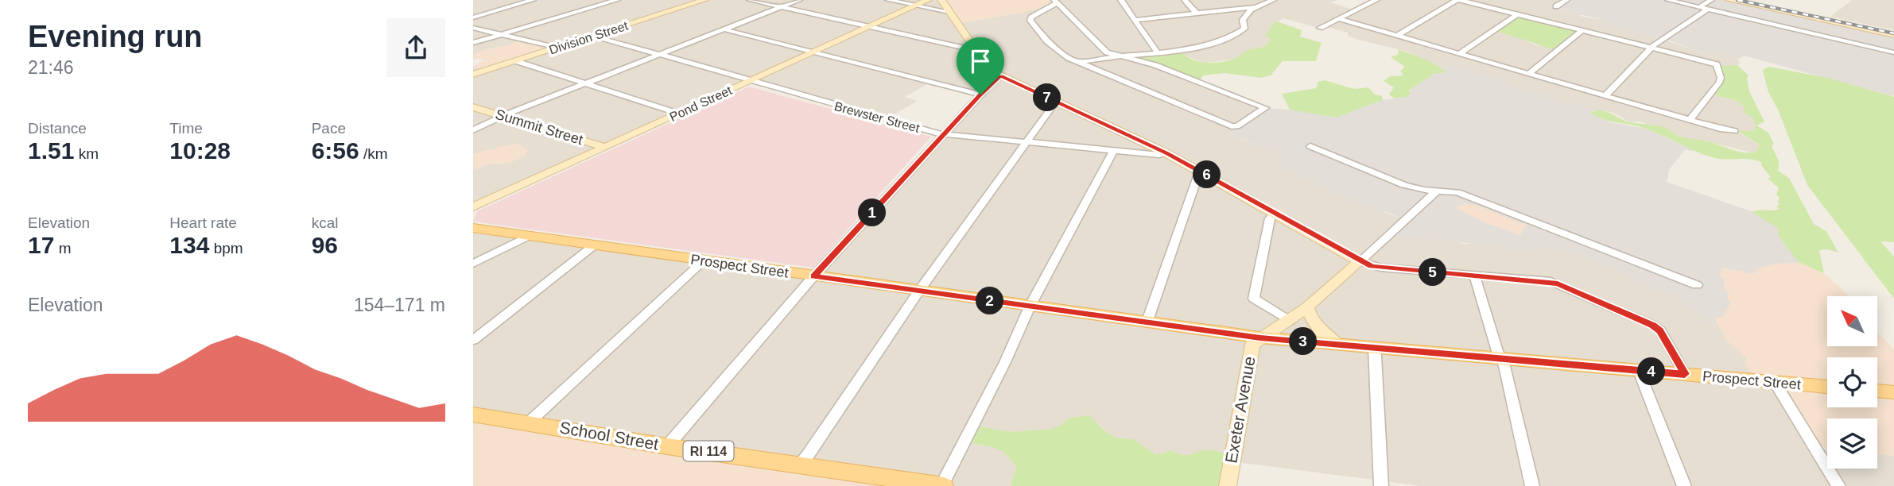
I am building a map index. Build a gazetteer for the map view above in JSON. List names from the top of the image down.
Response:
{
  "streets": {
    "main road": ["Prospect Street", "School Street", "RI 114"],
    "street": [
      "Division Street",
      "Pond Street",
      "Brewster Street",
      "Summit Street",
      "Exeter Avenue"
    ]
  },
  "crossings": [
    ["Division Street", "Brewster Street"],
    ["Pond Street", "Brewster Street"],
    ["Pond Street", "Summit Street"],
    ["Prospect Street", "Exeter Avenue"]
  ],
  "north": "top left",
  "page": {
    "heading": ["Evening run", "21:46"],
    "pins": [
      "7",
      "6",
      "1",
      "5",
      "2",
      "3",
      "4"
    ],
    "stats": [
      ["Distance", "1.51 km"],
      ["Time", "10:28"],
      ["Pace", "6:56 /km"],
      ["Elevation", "17 m"],
      ["Heart rate", "134 bpm"],
      ["kcal", "96"]
    ],
    "chart": ["Elevation", "154–171 m"]
  }
}
